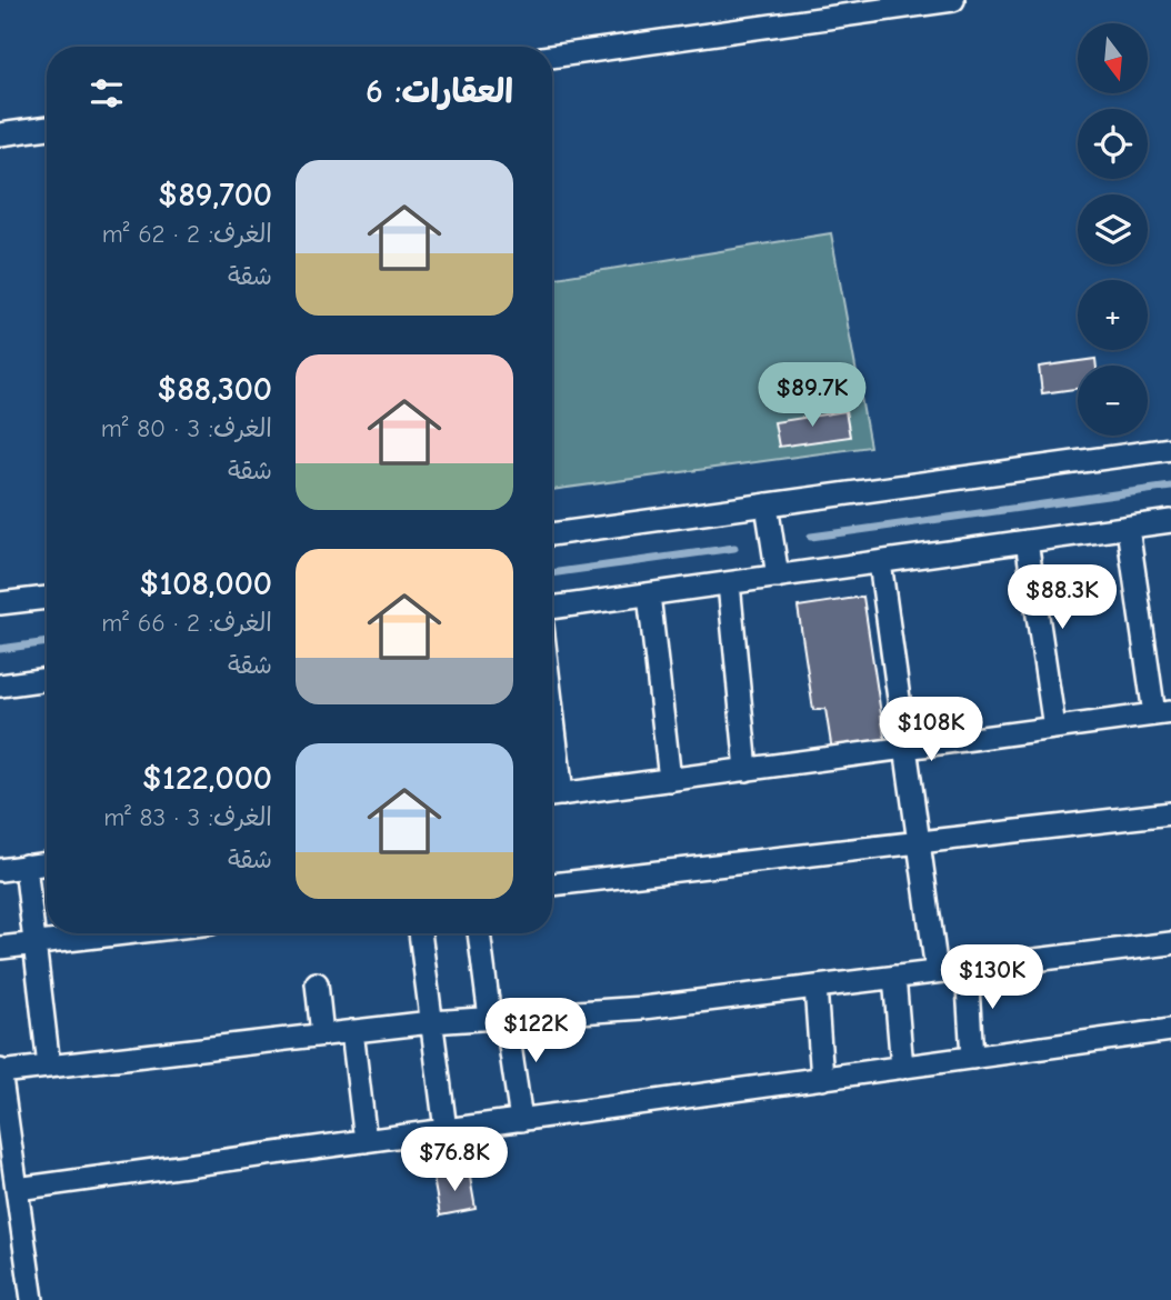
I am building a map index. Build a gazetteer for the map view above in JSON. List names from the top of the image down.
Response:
{
  "north": "bottom",
  "page": {
    "map_buttons": ["+", "−"],
    "heading": "العقارات: 6",
    "list": [
      {
        "name": "$89,700",
        "note": "الغرف: 2 · 62 m² · شقة"
      },
      {
        "name": "$88,300",
        "note": "الغرف: 3 · 80 m² · شقة"
      },
      {
        "name": "$108,000",
        "note": "الغرف: 2 · 66 m² · شقة"
      },
      {
        "name": "$122,000",
        "note": "الغرف: 3 · 83 m² · شقة"
      }
    ],
    "price": [
      "$89.7K",
      "$88.3K",
      "$108K",
      "$130K",
      "$122K",
      "$76.8K"
    ]
  }
}
